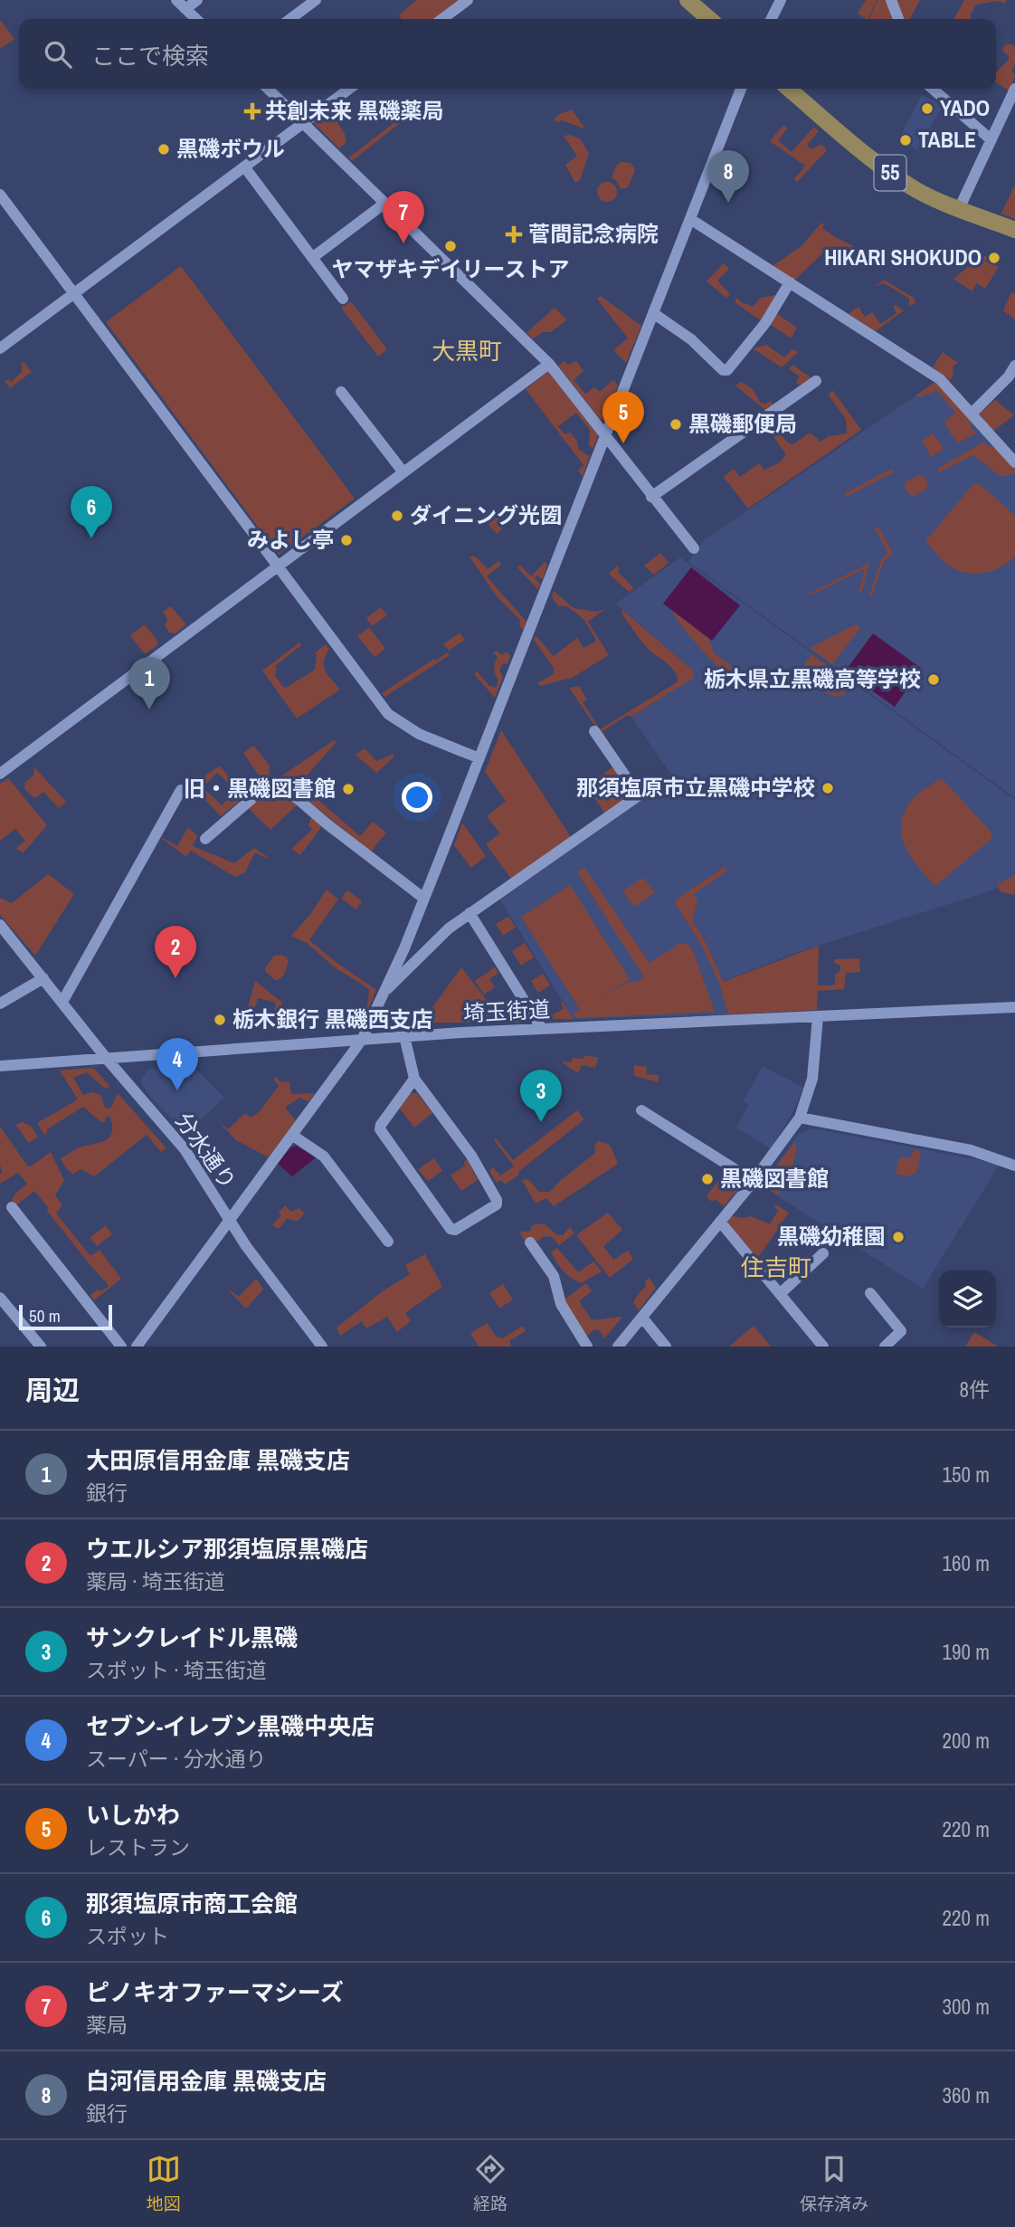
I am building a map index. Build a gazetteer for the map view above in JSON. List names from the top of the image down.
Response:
{
  "streets": {
    "main road": ["55"],
    "street": ["埼玉街道", "分水通り"]
  },
  "crossings": [
    ["埼玉街道", "分水通り"]
  ],
  "districts": ["大黒町", "住吉町"],
  "places": {
    "other": [
      "YADO",
      "TABLE",
      "黒磯ボウル",
      "ヤマザキデイリーストア",
      "HIKARI SHOKUDO",
      "黒磯郵便局",
      "ダイニング光圀",
      "みよし亭",
      "栃木県立黒磯高等学校",
      "那須塩原市立黒磯中学校",
      "旧・黒磯図書館",
      "栃木銀行 黒磯西支店",
      "黒磯図書館",
      "黒磯幼稚園"
    ],
    "health": ["共創未来 黒磯薬局", "菅間記念病院"]
  },
  "scale_bar": "50 m",
  "page": {
    "search": "ここで検索",
    "pins": [
      "8",
      "7",
      "5",
      "6",
      "1",
      "2",
      "4",
      "3"
    ],
    "scale": "50 m",
    "heading": ["周辺", "8件"],
    "list": [
      {
        "mark": "1",
        "name": "大田原信用金庫 黒磯支店",
        "note": "銀行",
        "value": "150 m"
      },
      {
        "mark": "2",
        "name": "ウエルシア那須塩原黒磯店",
        "note": "薬局 · 埼玉街道",
        "value": "160 m"
      },
      {
        "mark": "3",
        "name": "サンクレイドル黒磯",
        "note": "スポット · 埼玉街道",
        "value": "190 m"
      },
      {
        "mark": "4",
        "name": "セブン-イレブン黒磯中央店",
        "note": "スーパー · 分水通り",
        "value": "200 m"
      },
      {
        "mark": "5",
        "name": "いしかわ",
        "note": "レストラン",
        "value": "220 m"
      },
      {
        "mark": "6",
        "name": "那須塩原市商工会館",
        "note": "スポット",
        "value": "220 m"
      },
      {
        "mark": "7",
        "name": "ピノキオファーマシーズ",
        "note": "薬局",
        "value": "300 m"
      },
      {
        "mark": "8",
        "name": "白河信用金庫 黒磯支店",
        "note": "銀行",
        "value": "360 m"
      }
    ],
    "nav": ["地図", "経路", "保存済み"]
  }
}
